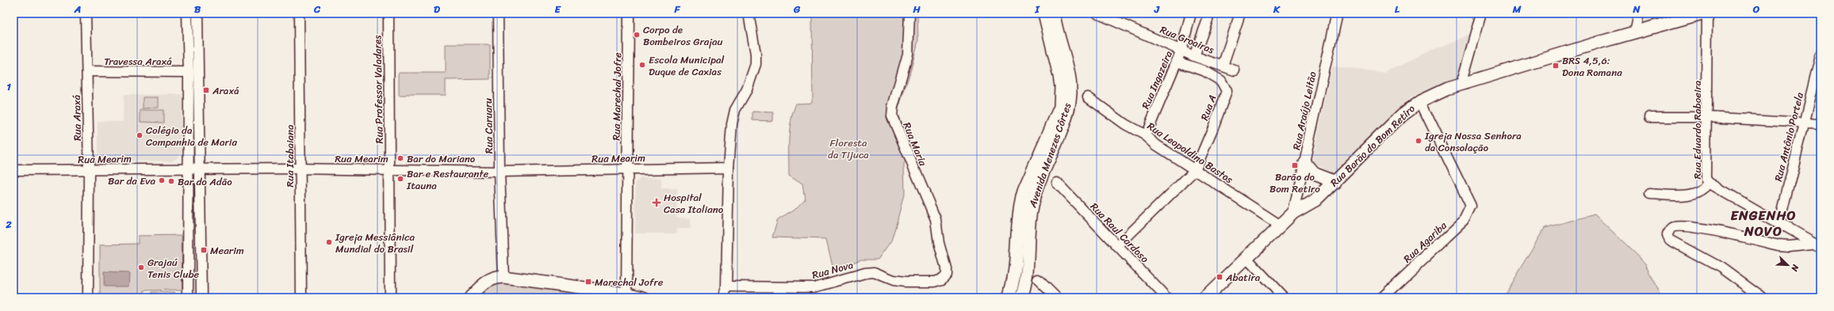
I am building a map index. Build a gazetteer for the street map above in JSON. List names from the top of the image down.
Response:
{
  "streets": {
    "main road": ["Rua Barão do Bom Retiro", "Avenida Menezes Côrtes"],
    "street": [
      "Rua Groairas",
      "Travessa Araxá",
      "Rua Ingazeira",
      "Rua Professor Valadares",
      "Rua Marechal Jofre",
      "Rua A",
      "Rua Araújo Leitão",
      "Rua Araxá",
      "Rua Caruaru",
      "Rua Eduardo Raboeira",
      "Rua Antônio Portela",
      "Rua Maria",
      "Rua Leopoldino Bastos",
      "Rua Itabaiana",
      "Rua Mearim",
      "Rua Raul Cardoso",
      "Rua Agariba",
      "Rua Nova"
    ]
  },
  "crossings": [
    ["Rua Groairas", "Rua Ingazeira"],
    ["Travessa Araxá", "Rua Araxá"],
    ["Rua Ingazeira", "Rua A"],
    ["Rua Ingazeira", "Rua Leopoldino Bastos"],
    ["Rua Professor Valadares", "Rua Mearim"],
    ["Rua Marechal Jofre", "Rua Mearim"],
    ["Rua A", "Rua Leopoldino Bastos"],
    ["Rua Araújo Leitão", "Rua Barão do Bom Retiro"],
    ["Rua Araxá", "Rua Mearim"],
    ["Rua Caruaru", "Rua Mearim"],
    ["Rua Maria", "Rua Nova"],
    ["Rua Barão do Bom Retiro", "Rua Leopoldino Bastos"],
    ["Rua Barão do Bom Retiro", "Rua Agariba"],
    ["Rua Itabaiana", "Rua Mearim"]
  ],
  "districts": ["ENGENHO NOVO"],
  "parks": ["Floresta da Tijuca"],
  "places": {
    "other": [
      "Corpo de Bombeiros Grajau",
      "Escola Municipal Duque de Caxias",
      "Colégio da Companhia de Maria",
      "Igreja Nossa Senhora da Consolação",
      "Bar do Mariano",
      "Bar e Restaurante Itauna",
      "Bar da Eva",
      "Bar do Adão",
      "Igreja Messiânica Mundial do Brasil",
      "Grajaú Tenis Clube"
    ],
    "transit": [
      "BRS 4,5,6: Dona Romana",
      "Araxá",
      "Barão do Bom Retiro",
      "Mearim",
      "Abatira",
      "Marechal Jofre"
    ],
    "health": ["Hospital Casa Italiano"]
  },
  "north": "bottom right",
  "grid": {
    "columns": [
      "A",
      "B",
      "C",
      "D",
      "E",
      "F",
      "G",
      "H",
      "I",
      "J",
      "K",
      "L",
      "M",
      "N",
      "O"
    ],
    "rows": ["1", "2"]
  }
}
